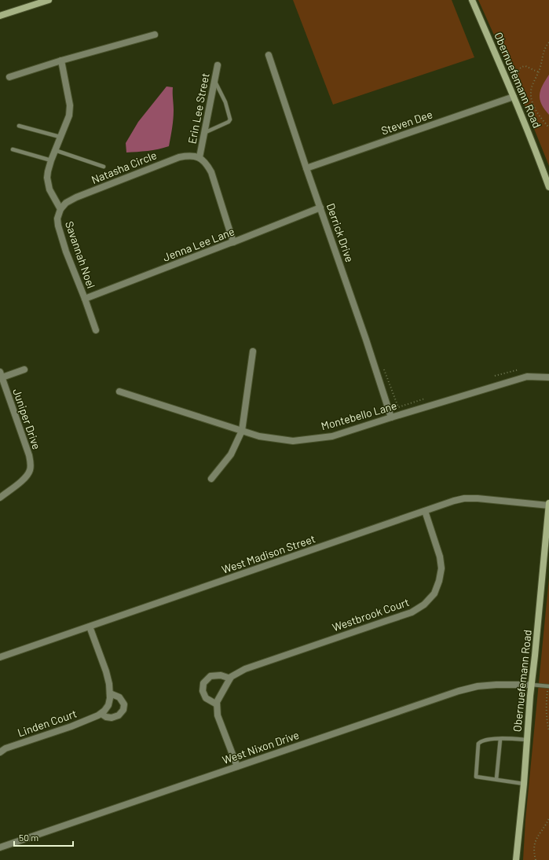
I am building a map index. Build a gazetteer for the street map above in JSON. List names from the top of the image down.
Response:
{
  "streets": {
    "street": [
      "Obernuefemann Road",
      "Erin Lee Street",
      "Steven Dee",
      "Natasha Circle",
      "Derrick Drive",
      "Jenna Lee Lane",
      "Savannah Noel",
      "Montebello Lane",
      "Juniper Drive",
      "West Madison Street",
      "Westbrook Court",
      "Linden Court",
      "West Nixon Drive"
    ]
  },
  "crossings": [
    ["Obernuefemann Road", "Steven Dee"],
    ["Obernuefemann Road", "West Madison Street"],
    ["Obernuefemann Road", "West Nixon Drive"],
    ["Erin Lee Street", "Natasha Circle"],
    ["Erin Lee Street", "Jenna Lee Lane"],
    ["Steven Dee", "Derrick Drive"],
    ["Natasha Circle", "Savannah Noel"],
    ["Derrick Drive", "Jenna Lee Lane"],
    ["Derrick Drive", "Montebello Lane"],
    ["Jenna Lee Lane", "Savannah Noel"],
    ["West Madison Street", "Westbrook Court"]
  ],
  "scale_bar": "50 m"
}
